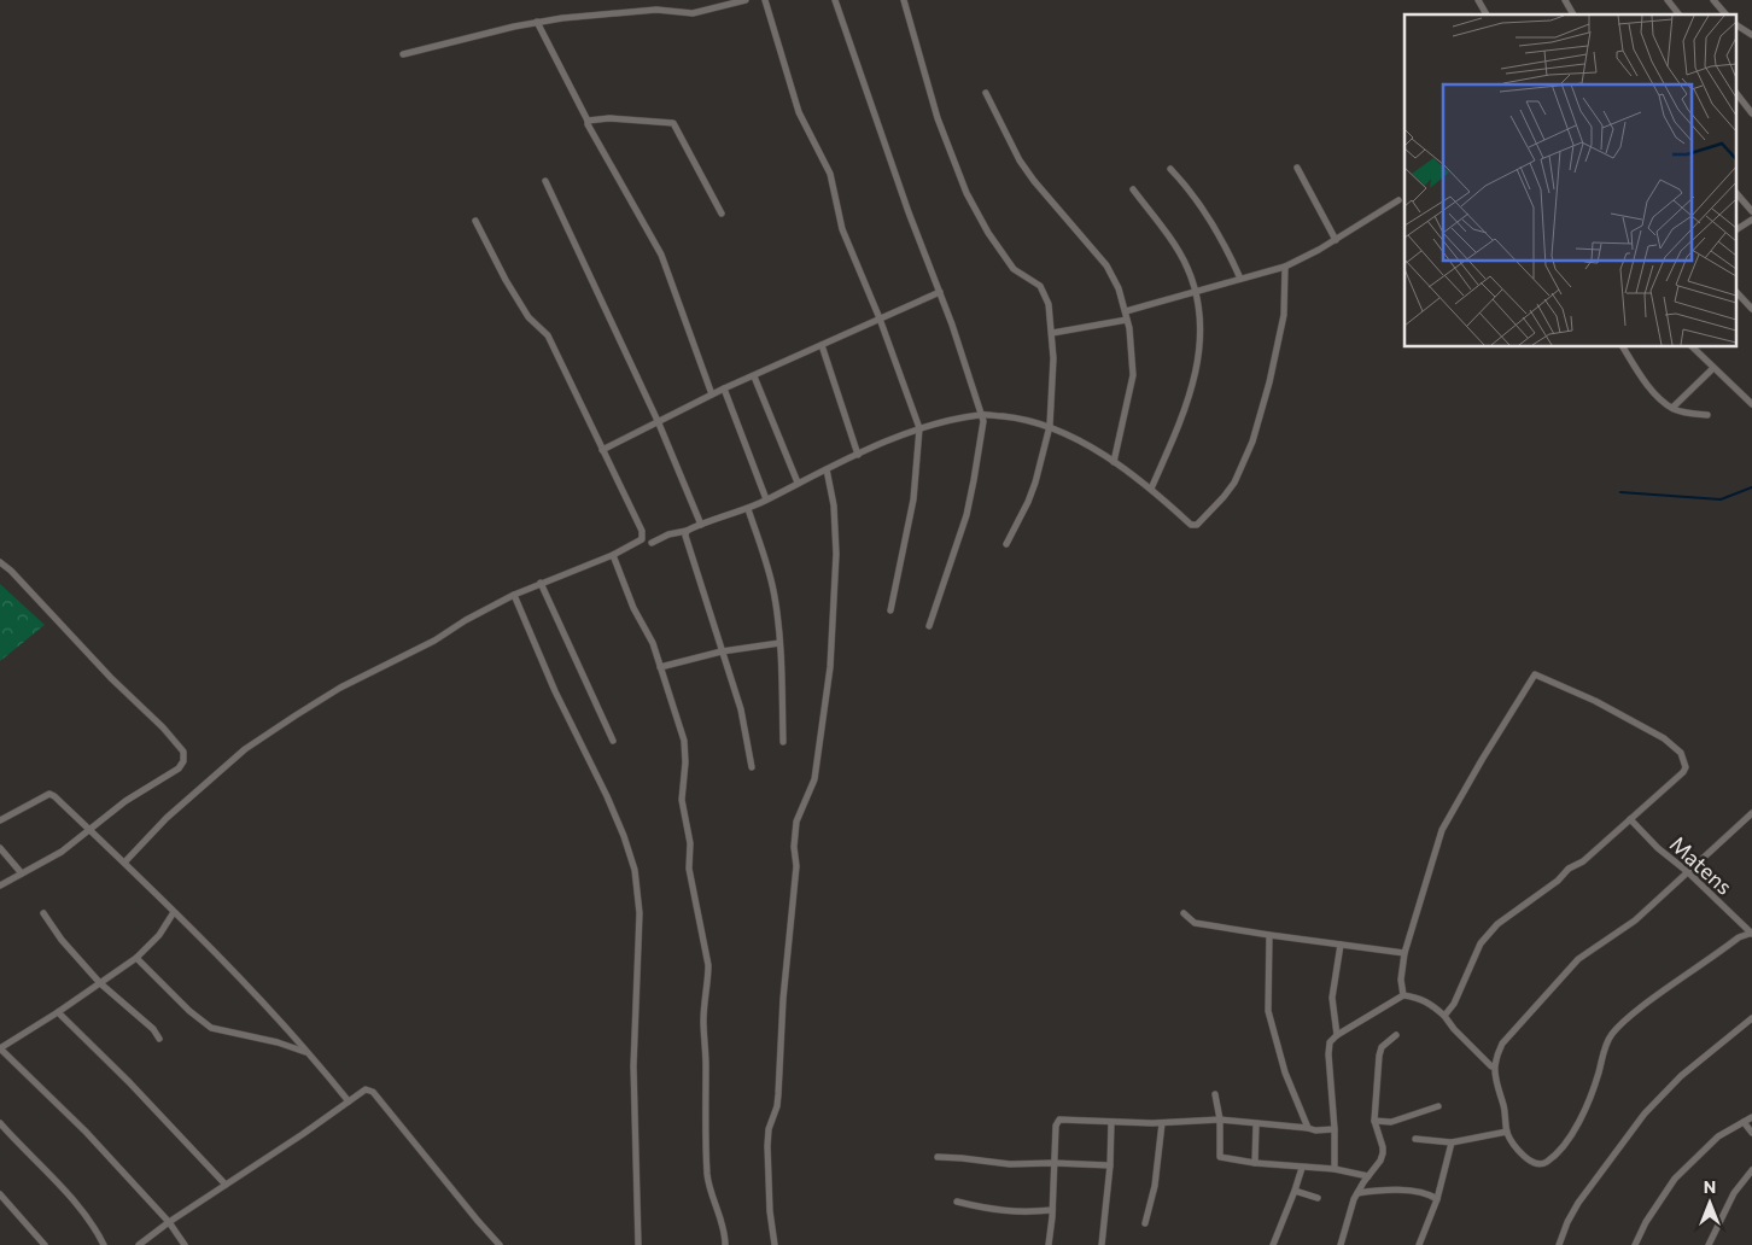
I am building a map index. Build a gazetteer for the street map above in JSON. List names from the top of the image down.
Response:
{
  "streets": {
    "street": ["Matens"]
  },
  "north": "top"
}
